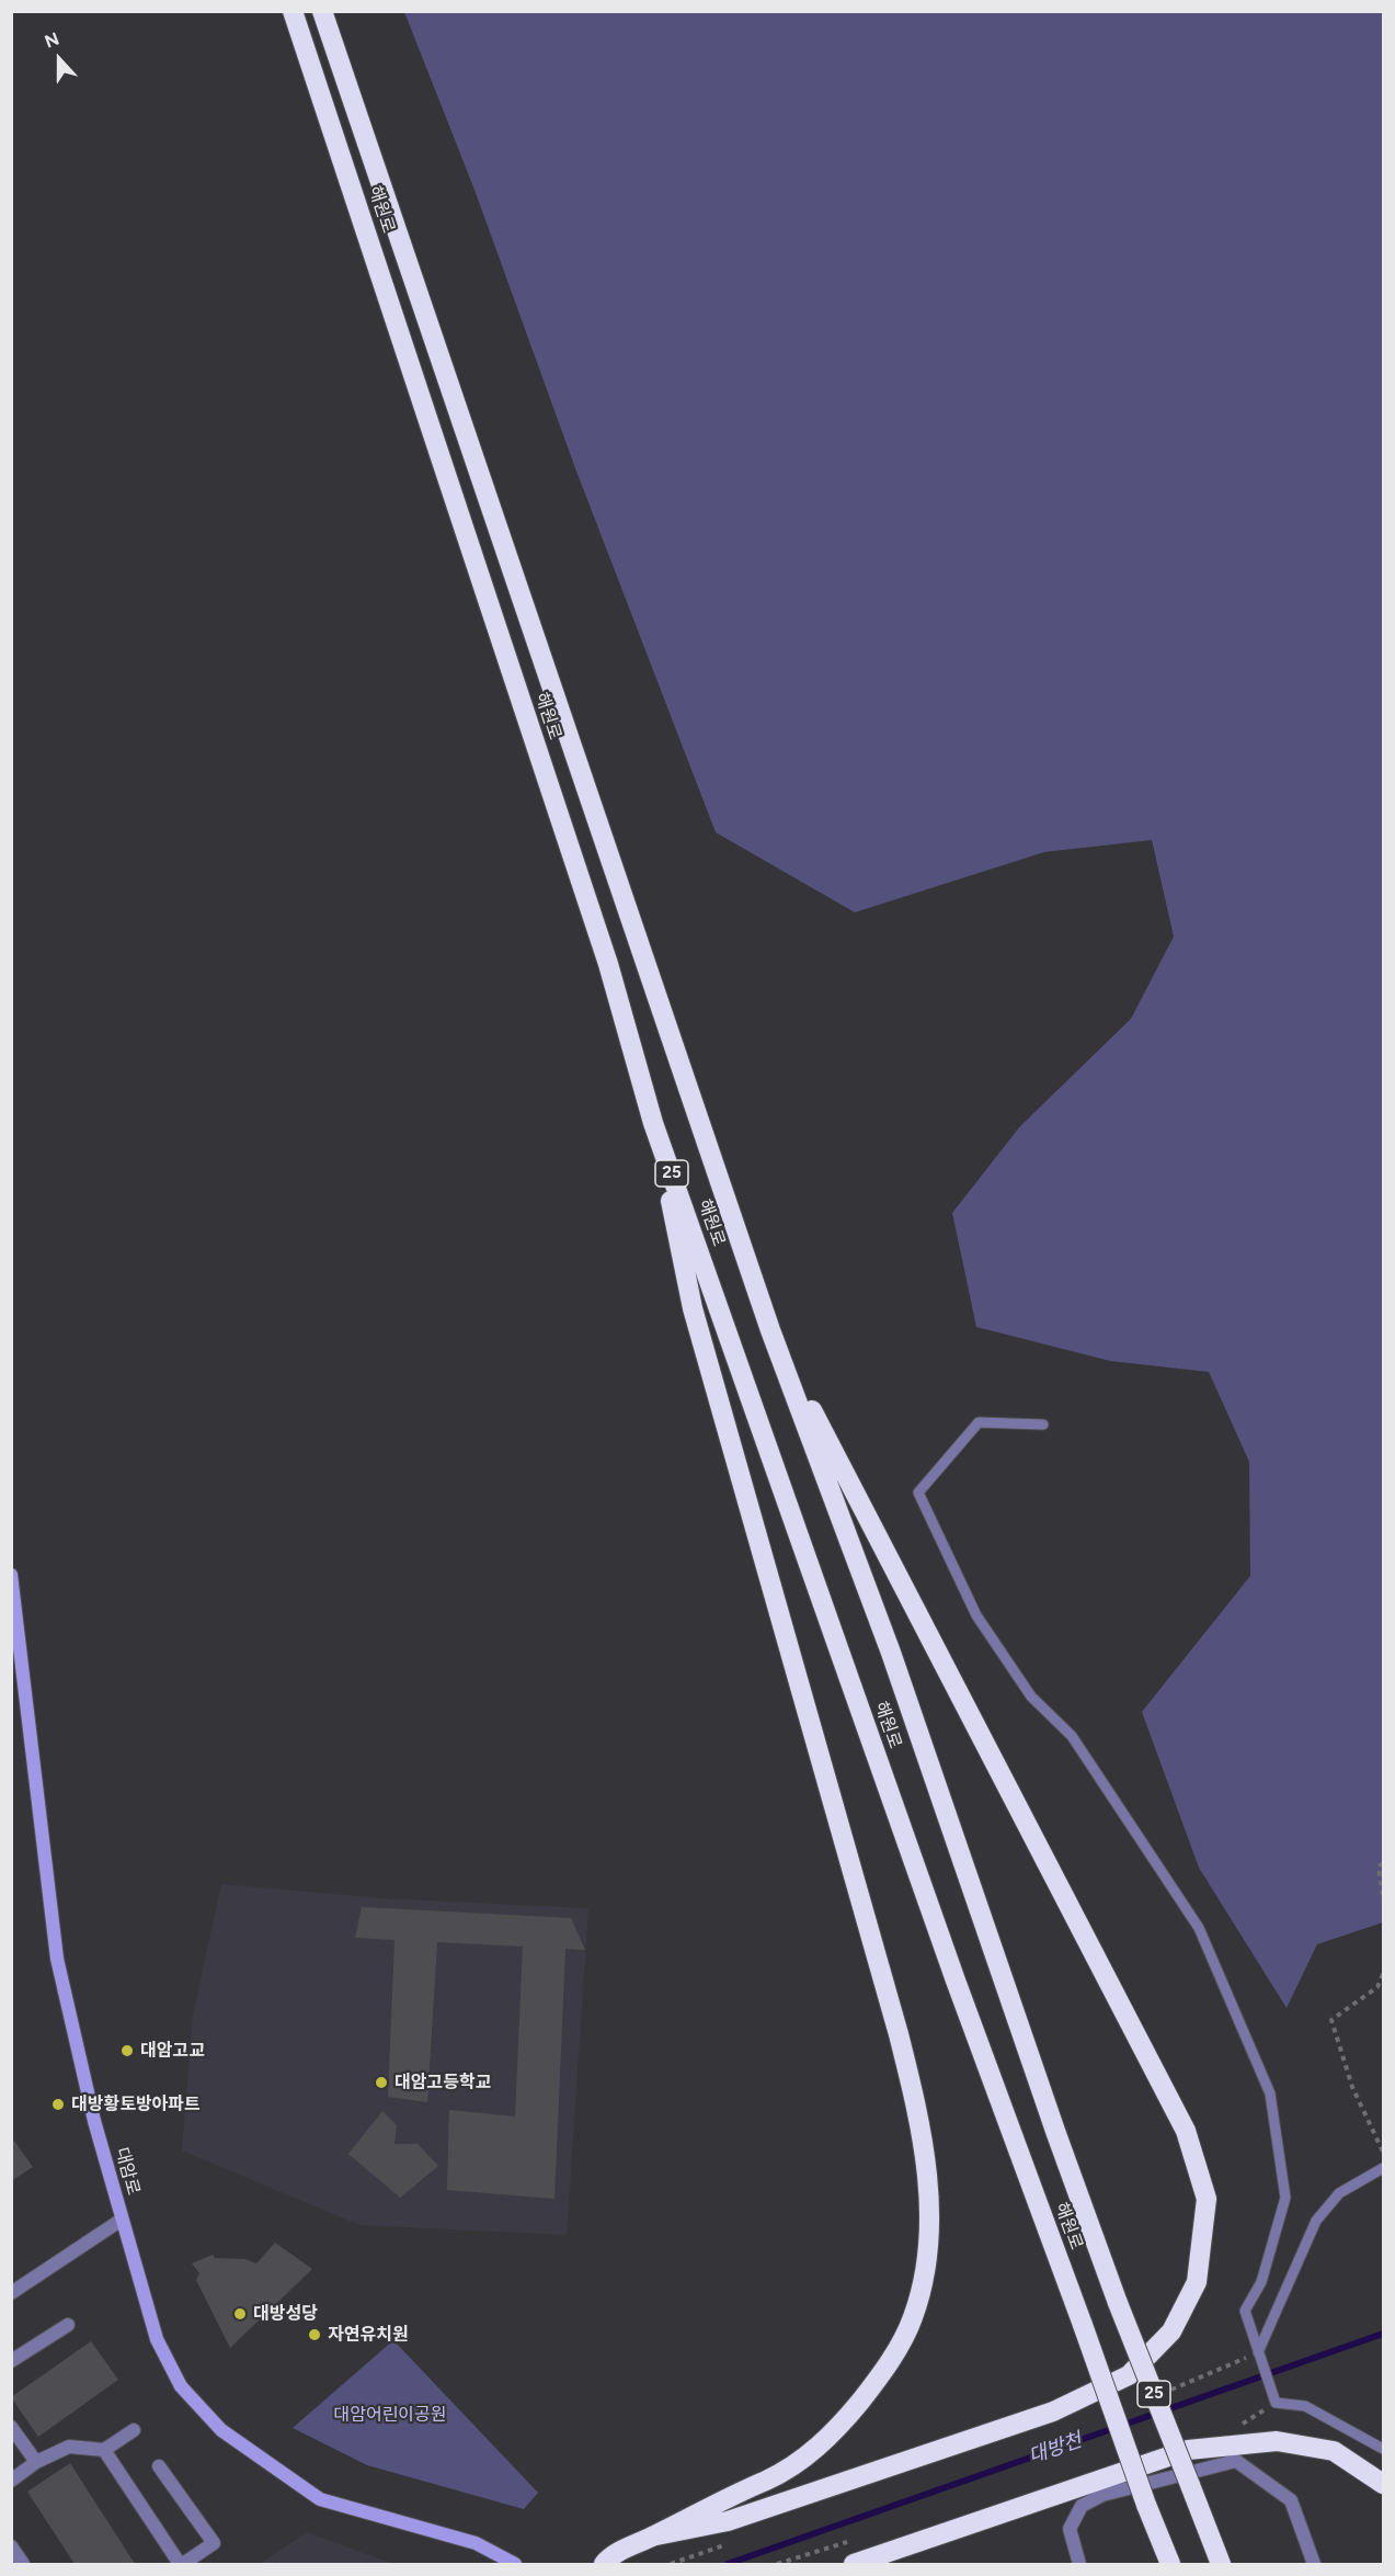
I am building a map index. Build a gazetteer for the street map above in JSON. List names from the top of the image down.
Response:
{
  "streets": {
    "highway": ["해원로", "25"],
    "street": ["대암로"]
  },
  "water": ["대방천"],
  "parks": ["대암어린이공원"],
  "places": [
    "대암고교",
    "대암고등학교",
    "대방황토방아파트",
    "대방성당",
    "자연유치원"
  ],
  "north": "top"
}
